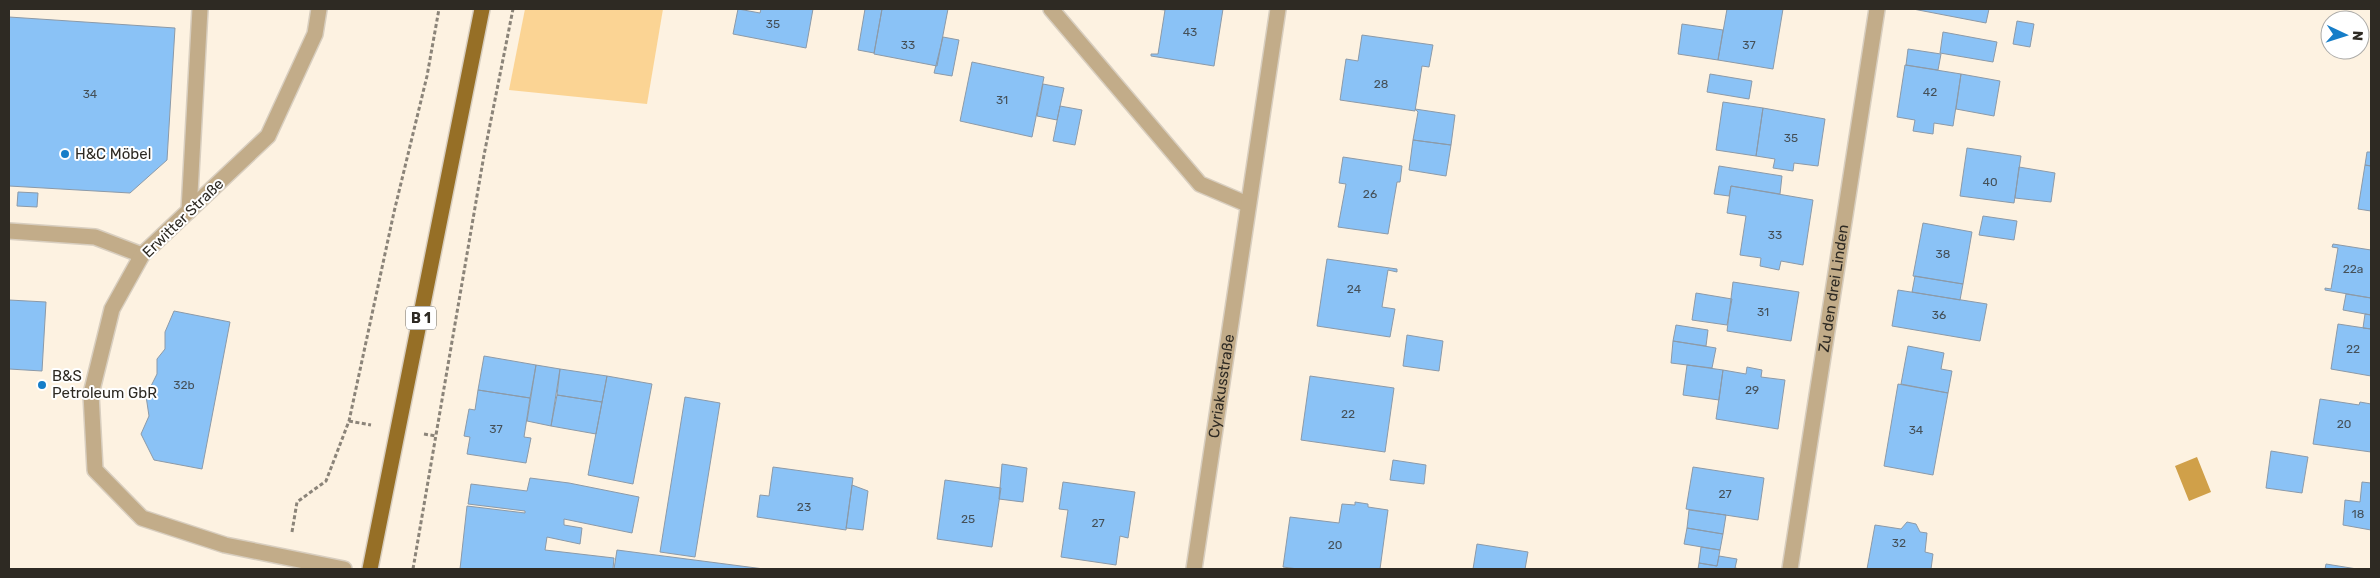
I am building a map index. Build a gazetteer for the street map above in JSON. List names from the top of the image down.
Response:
{
  "streets": {
    "main road": ["B 1"],
    "street": ["Erwitter Straße", "Zu den drei Linden", "Cyriakusstraße"]
  },
  "places": ["H&C Möbel", "B&S Petroleum GbR"],
  "house_numbers": [
    "35",
    "43",
    "33",
    "37",
    "28",
    "42",
    "34",
    "31",
    "35",
    "40",
    "26",
    "33",
    "38",
    "22a",
    "24",
    "31",
    "36",
    "22",
    "32b",
    "29",
    "22",
    "20",
    "37",
    "34",
    "27",
    "23",
    "18",
    "25",
    "27",
    "32",
    "20"
  ],
  "north": "right"
}
